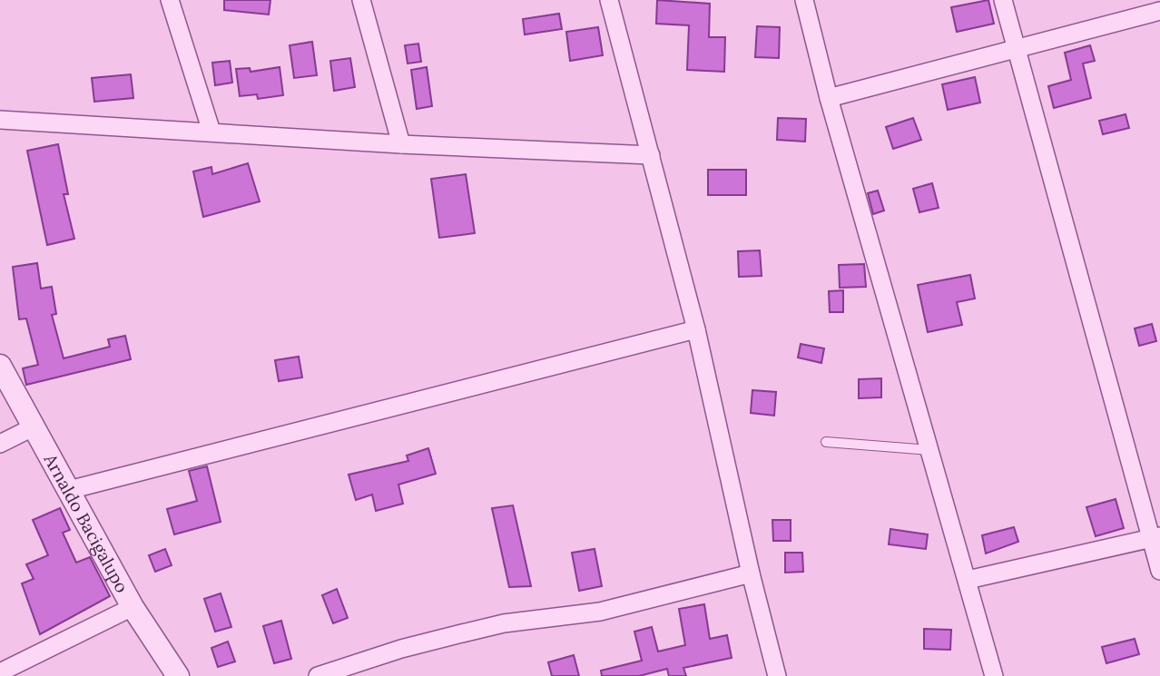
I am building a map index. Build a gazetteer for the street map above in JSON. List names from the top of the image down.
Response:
{
  "streets": {
    "street": ["Arnaldo Bacigalupo"]
  }
}
